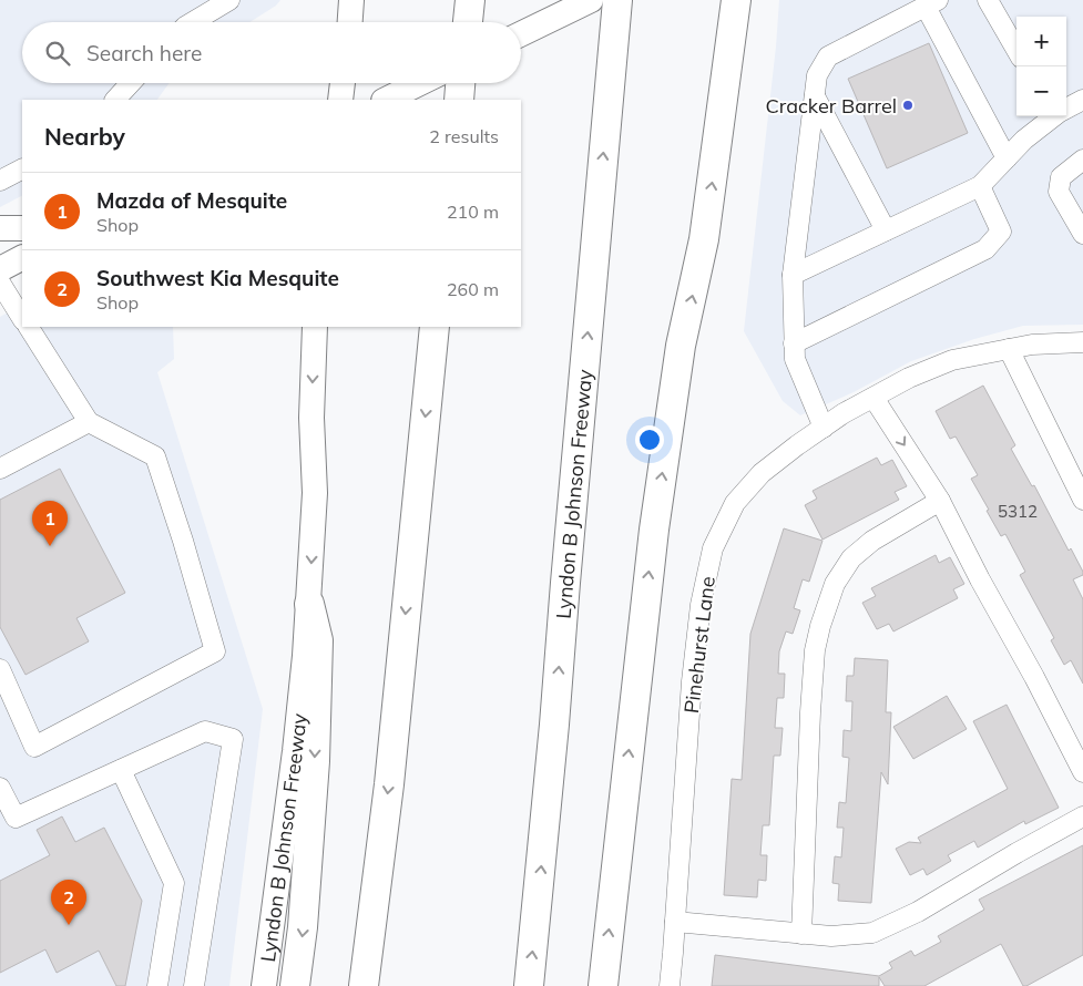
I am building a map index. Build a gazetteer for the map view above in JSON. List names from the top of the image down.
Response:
{
  "streets": {
    "highway": ["Lyndon B Johnson Freeway"],
    "street": ["Pinehurst Lane"]
  },
  "places": ["Cracker Barrel"],
  "house_numbers": ["5312"],
  "page": {
    "map_buttons": ["+", "−"],
    "search": "Search here",
    "heading": ["Nearby", "2 results"],
    "list": [
      {
        "mark": "1",
        "name": "Mazda of Mesquite",
        "note": "Shop",
        "value": "210 m"
      },
      {
        "mark": "2",
        "name": "Southwest Kia Mesquite",
        "note": "Shop",
        "value": "260 m"
      }
    ],
    "pins": ["1", "2"]
  }
}
